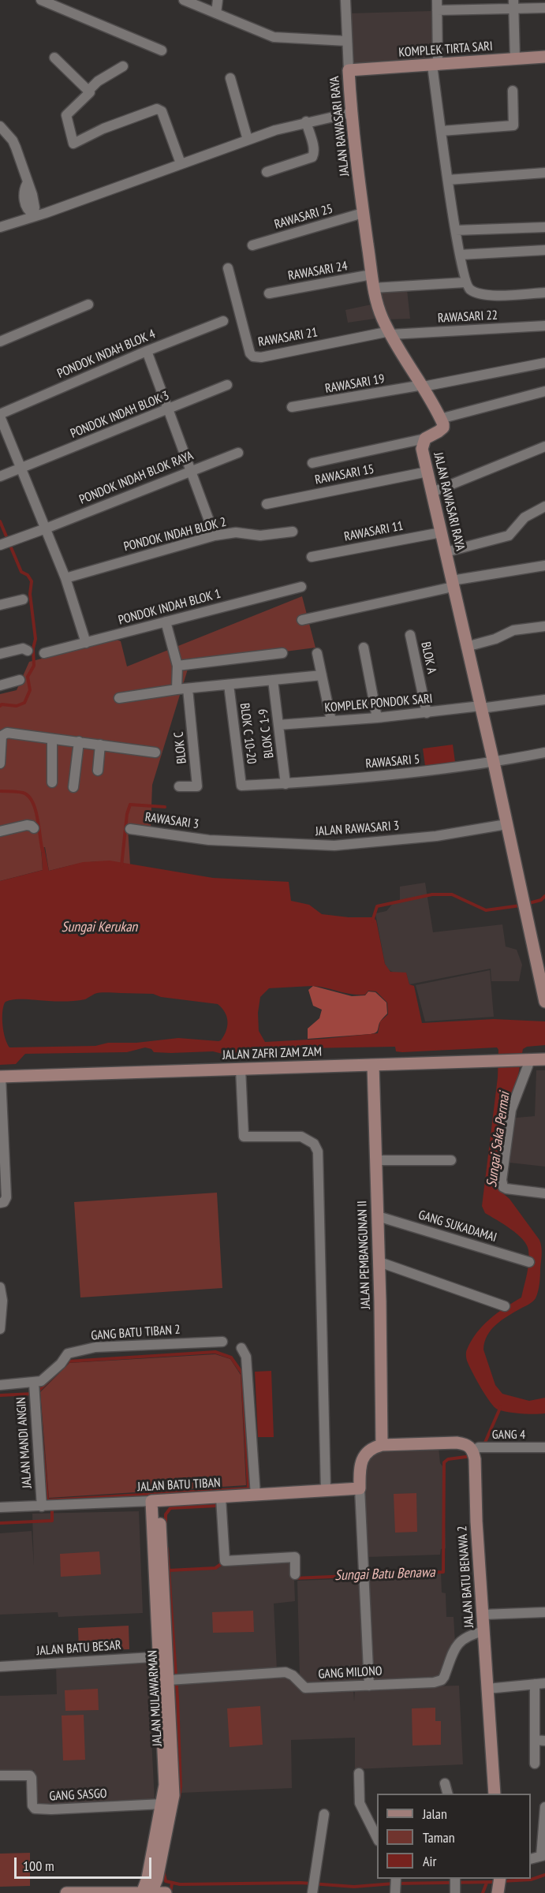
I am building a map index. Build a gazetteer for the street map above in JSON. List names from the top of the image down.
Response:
{
  "streets": {
    "street": [
      "KOMPLEK TIRTA SARI",
      "JALAN RAWASARI RAYA",
      "RAWASARI 25",
      "RAWASARI 24",
      "RAWASARI 22",
      "RAWASARI 21",
      "PONDOK INDAH BLOK 4",
      "RAWASARI 19",
      "PONDOK INDAH BLOK 3",
      "RAWASARI 15",
      "PONDOK INDAH BLOK RAYA",
      "RAWASARI 11",
      "PONDOK INDAH BLOK 2",
      "PONDOK INDAH BLOK 1",
      "BLOK A",
      "KOMPLEK PONDOK SARI",
      "BLOK C 10-20",
      "BLOK C 1-9",
      "BLOK C",
      "RAWASARI 5",
      "RAWASARI 3",
      "JALAN RAWASARI 3",
      "JALAN ZAFRI ZAM ZAM",
      "GANG SUKADAMAI",
      "JALAN PEMBANGUNAN II",
      "GANG BATU TIBAN 2",
      "GANG 4",
      "JALAN MANDI ANGIN",
      "JALAN BATU TIBAN",
      "JALAN BATU BENAWA 2",
      "JALAN BATU BESAR",
      "GANG MILONO",
      "JALAN MULAWARMAN",
      "GANG SASGO"
    ]
  },
  "crossings": [
    ["KOMPLEK TIRTA SARI", "JALAN RAWASARI RAYA"],
    ["JALAN RAWASARI RAYA", "RAWASARI 25"],
    ["JALAN RAWASARI RAYA", "RAWASARI 24"],
    ["JALAN RAWASARI RAYA", "RAWASARI 22"],
    ["JALAN RAWASARI RAYA", "RAWASARI 21"],
    ["JALAN RAWASARI RAYA", "RAWASARI 19"],
    ["JALAN RAWASARI RAYA", "RAWASARI 15"],
    ["JALAN RAWASARI RAYA", "RAWASARI 11"],
    ["JALAN RAWASARI RAYA", "KOMPLEK PONDOK SARI"],
    ["JALAN RAWASARI RAYA", "RAWASARI 5"],
    ["JALAN RAWASARI RAYA", "JALAN RAWASARI 3"],
    ["RAWASARI 22", "RAWASARI 21"],
    ["BLOK A", "KOMPLEK PONDOK SARI"],
    ["KOMPLEK PONDOK SARI", "BLOK C 1-9"],
    ["BLOK C 10-20", "RAWASARI 5"],
    ["BLOK C 1-9", "RAWASARI 5"],
    ["RAWASARI 3", "JALAN RAWASARI 3"],
    ["JALAN ZAFRI ZAM ZAM", "JALAN PEMBANGUNAN II"],
    ["GANG SUKADAMAI", "JALAN PEMBANGUNAN II"],
    ["GANG BATU TIBAN 2", "JALAN MANDI ANGIN"],
    ["GANG 4", "JALAN BATU BENAWA 2"],
    ["JALAN MANDI ANGIN", "JALAN BATU TIBAN"],
    ["JALAN BATU TIBAN", "JALAN MULAWARMAN"],
    ["JALAN BATU BENAWA 2", "GANG MILONO"],
    ["JALAN BATU BESAR", "JALAN MULAWARMAN"],
    ["GANG MILONO", "JALAN MULAWARMAN"],
    ["JALAN MULAWARMAN", "GANG SASGO"]
  ],
  "water": ["Sungai Kerukan", "Sungai Saka Permai", "Sungai Batu Benawa"],
  "legend": ["Jalan", "Taman", "Air"],
  "scale_bar": "100 m"
}
